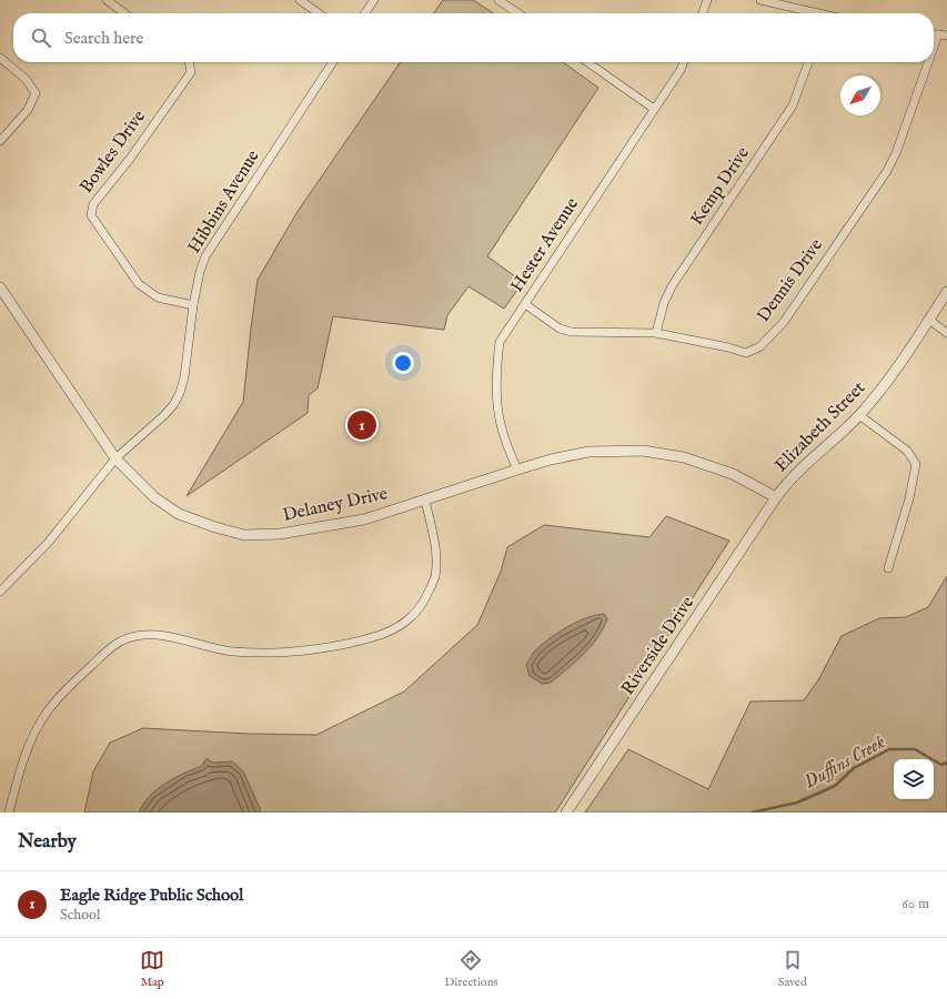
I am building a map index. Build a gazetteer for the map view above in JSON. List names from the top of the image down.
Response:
{
  "streets": {
    "street": [
      "Bowles Drive",
      "Kemp Drive",
      "Hibbins Avenue",
      "Hester Avenue",
      "Dennis Drive",
      "Elizabeth Street",
      "Delaney Drive",
      "Riverside Drive"
    ]
  },
  "crossings": [
    ["Bowles Drive", "Hibbins Avenue"],
    ["Kemp Drive", "Dennis Drive"],
    ["Hibbins Avenue", "Delaney Drive"],
    ["Hester Avenue", "Dennis Drive"],
    ["Hester Avenue", "Delaney Drive"],
    ["Elizabeth Street", "Delaney Drive"],
    ["Elizabeth Street", "Riverside Drive"],
    ["Delaney Drive", "Riverside Drive"]
  ],
  "water": ["Duffins Creek"],
  "north": "bottom left",
  "page": {
    "search": "Search here",
    "pins": "1",
    "heading": "Nearby",
    "list": [
      {
        "mark": "1",
        "name": "Eagle Ridge Public School",
        "note": "School",
        "value": "60 m"
      }
    ],
    "nav": ["Map", "Directions", "Saved"]
  }
}
